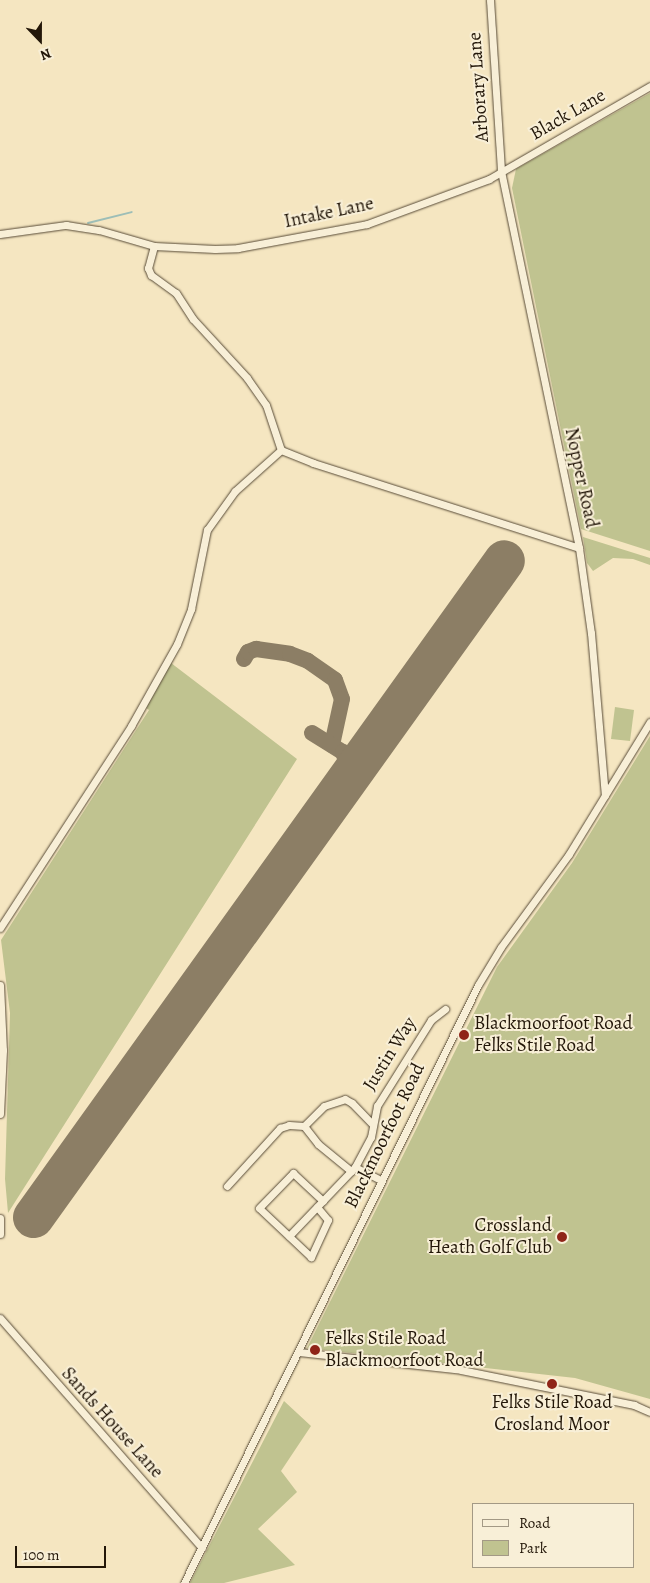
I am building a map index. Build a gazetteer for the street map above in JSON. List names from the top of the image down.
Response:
{
  "streets": {
    "street": [
      "Arborary Lane",
      "Black Lane",
      "Intake Lane",
      "Nopper Road",
      "Justin Way",
      "Blackmoorfoot Road",
      "Sands House Lane"
    ]
  },
  "crossings": [
    ["Arborary Lane", "Black Lane"],
    ["Arborary Lane", "Intake Lane"],
    ["Arborary Lane", "Nopper Road"],
    ["Black Lane", "Intake Lane"],
    ["Black Lane", "Nopper Road"],
    ["Intake Lane", "Nopper Road"],
    ["Nopper Road", "Blackmoorfoot Road"],
    ["Blackmoorfoot Road", "Sands House Lane"]
  ],
  "places": [
    "Blackmoorfoot Road Felks Stile Road",
    "Crossland Heath Golf Club",
    "Felks Stile Road Blackmoorfoot Road",
    "Felks Stile Road Crosland Moor"
  ],
  "legend": ["Road", "Park"],
  "scale_bar": "100 m",
  "north": "bottom"
}
